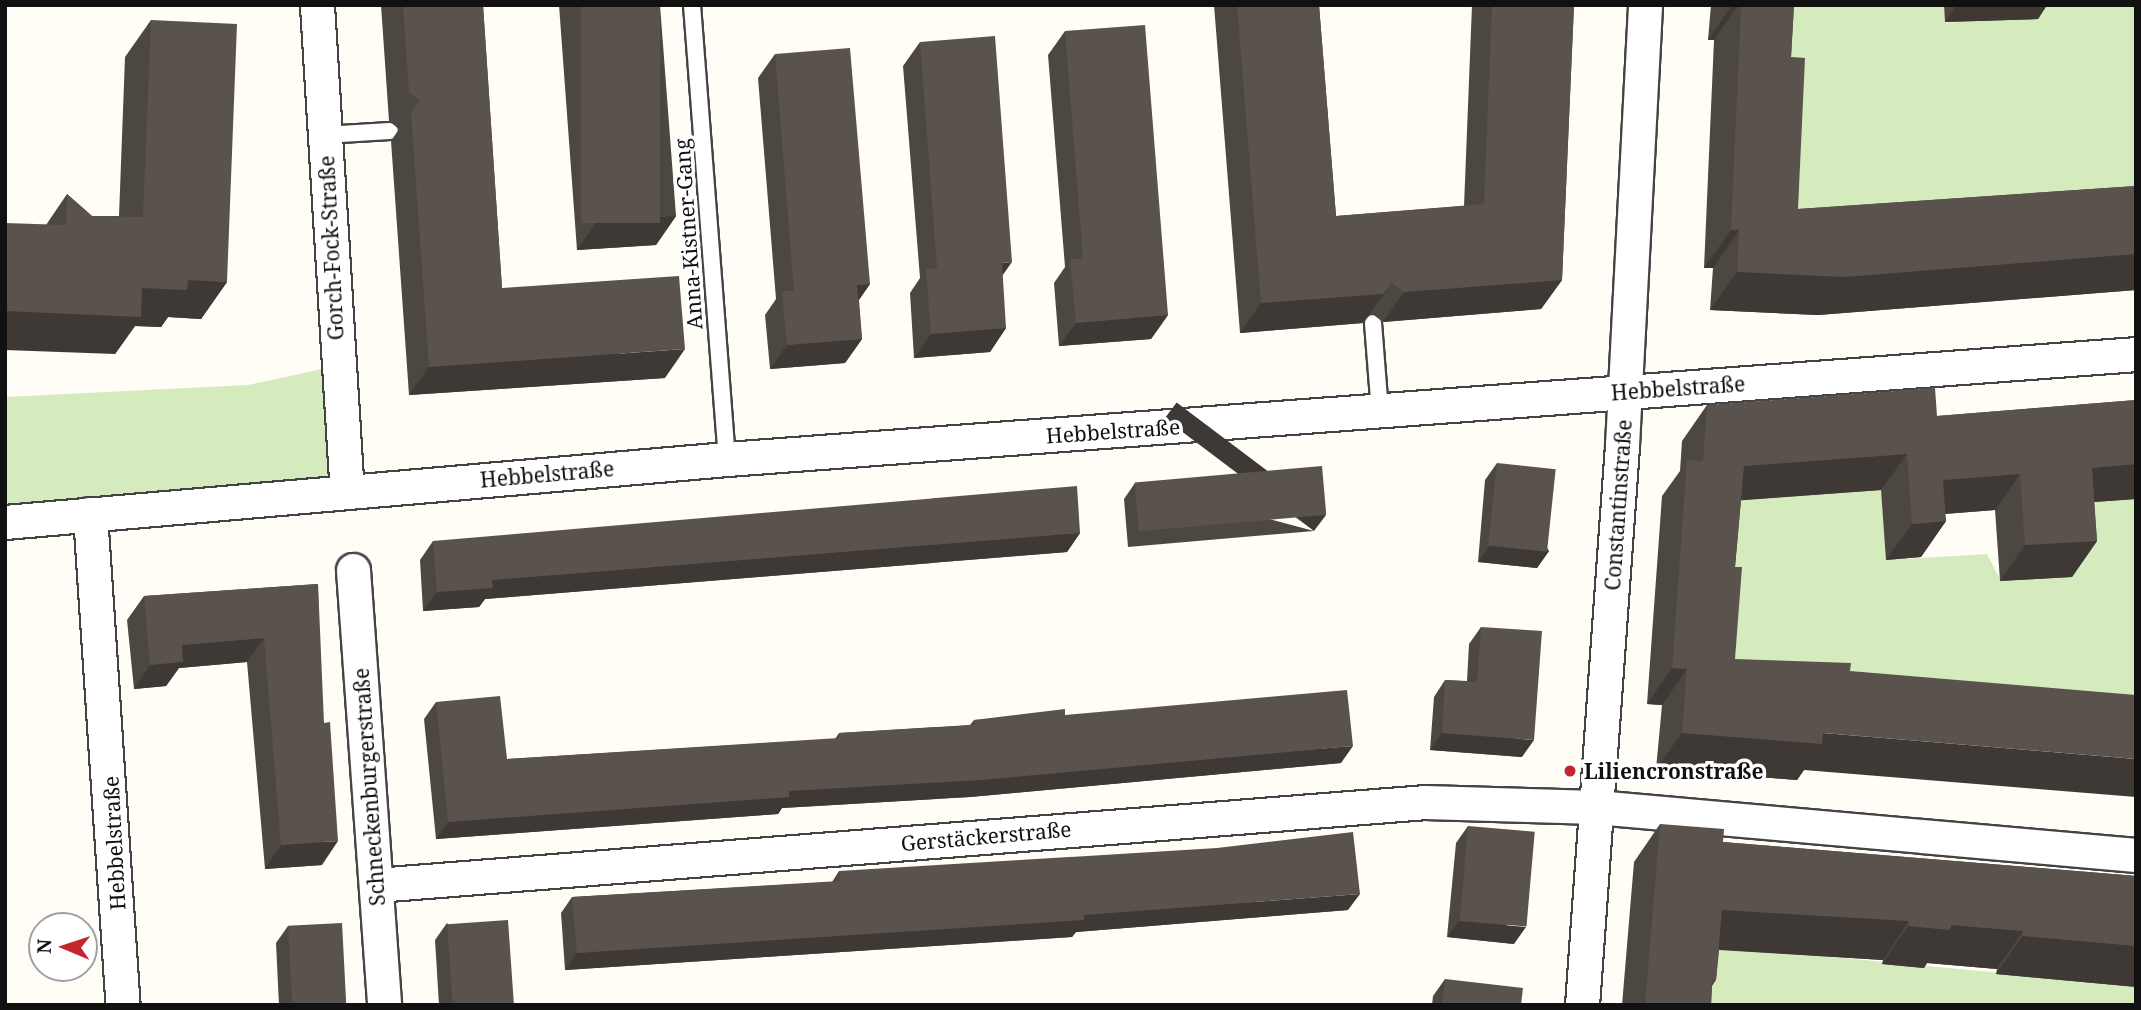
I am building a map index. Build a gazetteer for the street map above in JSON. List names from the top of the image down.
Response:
{
  "streets": {
    "street": [
      "Gorch-Fock-Straße",
      "Hebbelstraße",
      "Constantinstraße",
      "Schneckenburgerstraße",
      "Gerstäckerstraße"
    ],
    "lane": ["Anna-Kistner-Gang"]
  },
  "crossings": [
    ["Anna-Kistner-Gang", "Hebbelstraße"],
    ["Gorch-Fock-Straße", "Hebbelstraße"],
    ["Hebbelstraße", "Constantinstraße"],
    ["Constantinstraße", "Gerstäckerstraße"],
    ["Schneckenburgerstraße", "Gerstäckerstraße"]
  ],
  "places": ["Liliencronstraße"],
  "north": "left"
}
